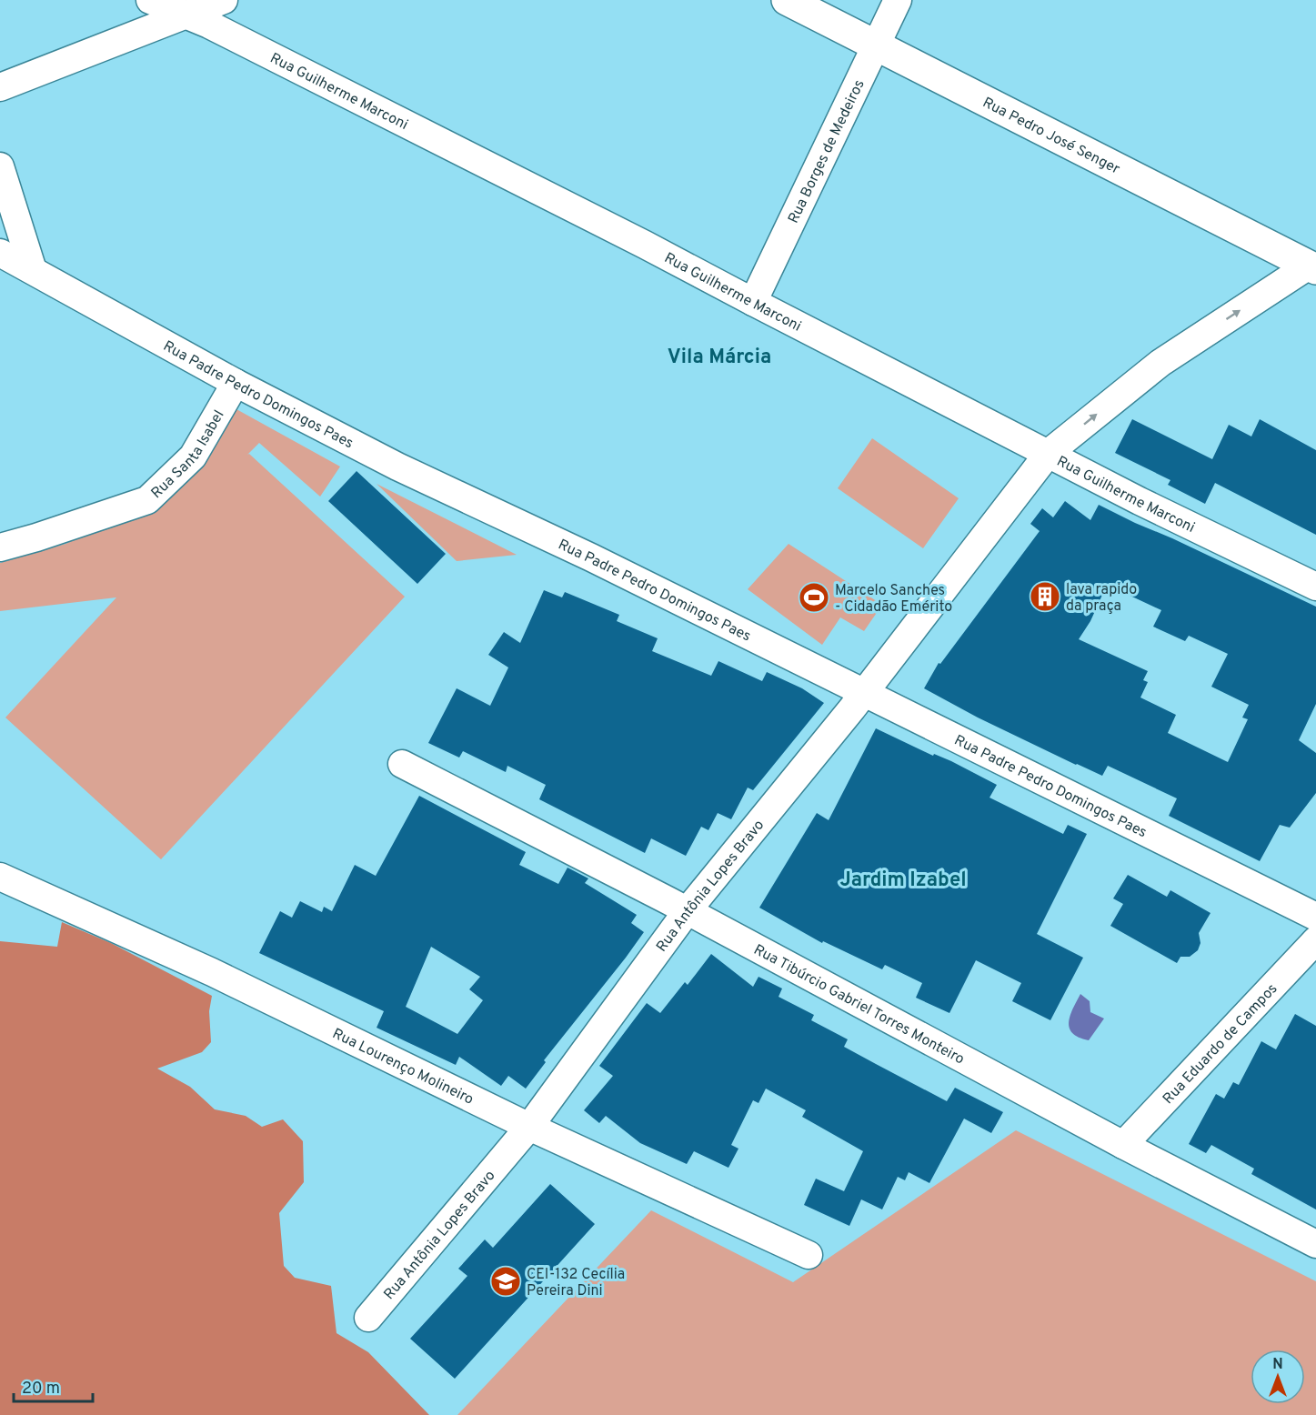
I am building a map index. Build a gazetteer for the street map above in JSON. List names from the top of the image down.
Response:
{
  "streets": {
    "main road": ["Rua Pedro José Senger"],
    "street": [
      "Rua Guilherme Marconi",
      "Rua Borges de Medeiros",
      "Rua Padre Pedro Domingos Paes",
      "Rua Santa Isabel",
      "Rua Antônia Lopes Bravo",
      "Rua Tibúrcio Gabriel Torres Monteiro",
      "Rua Eduardo de Campos",
      "Rua Lourenço Molineiro"
    ]
  },
  "crossings": [
    ["Rua Guilherme Marconi", "Rua Borges de Medeiros"],
    ["Rua Guilherme Marconi", "Rua Antônia Lopes Bravo"],
    ["Rua Pedro José Senger", "Rua Borges de Medeiros"],
    ["Rua Pedro José Senger", "Rua Antônia Lopes Bravo"],
    ["Rua Padre Pedro Domingos Paes", "Rua Santa Isabel"],
    ["Rua Padre Pedro Domingos Paes", "Rua Antônia Lopes Bravo"],
    ["Rua Antônia Lopes Bravo", "Rua Tibúrcio Gabriel Torres Monteiro"],
    ["Rua Antônia Lopes Bravo", "Rua Lourenço Molineiro"],
    ["Rua Tibúrcio Gabriel Torres Monteiro", "Rua Eduardo de Campos"]
  ],
  "districts": ["Vila Márcia", "Jardim Izabel"],
  "places": {
    "building": ["lava rapido da praça"],
    "sports": ["Marcelo Sanches - Cidadão Emérito"],
    "school or university": ["CEI-132 Cecília Pereira Dini"]
  },
  "scale_bar": "20 m",
  "north": "top"
}
